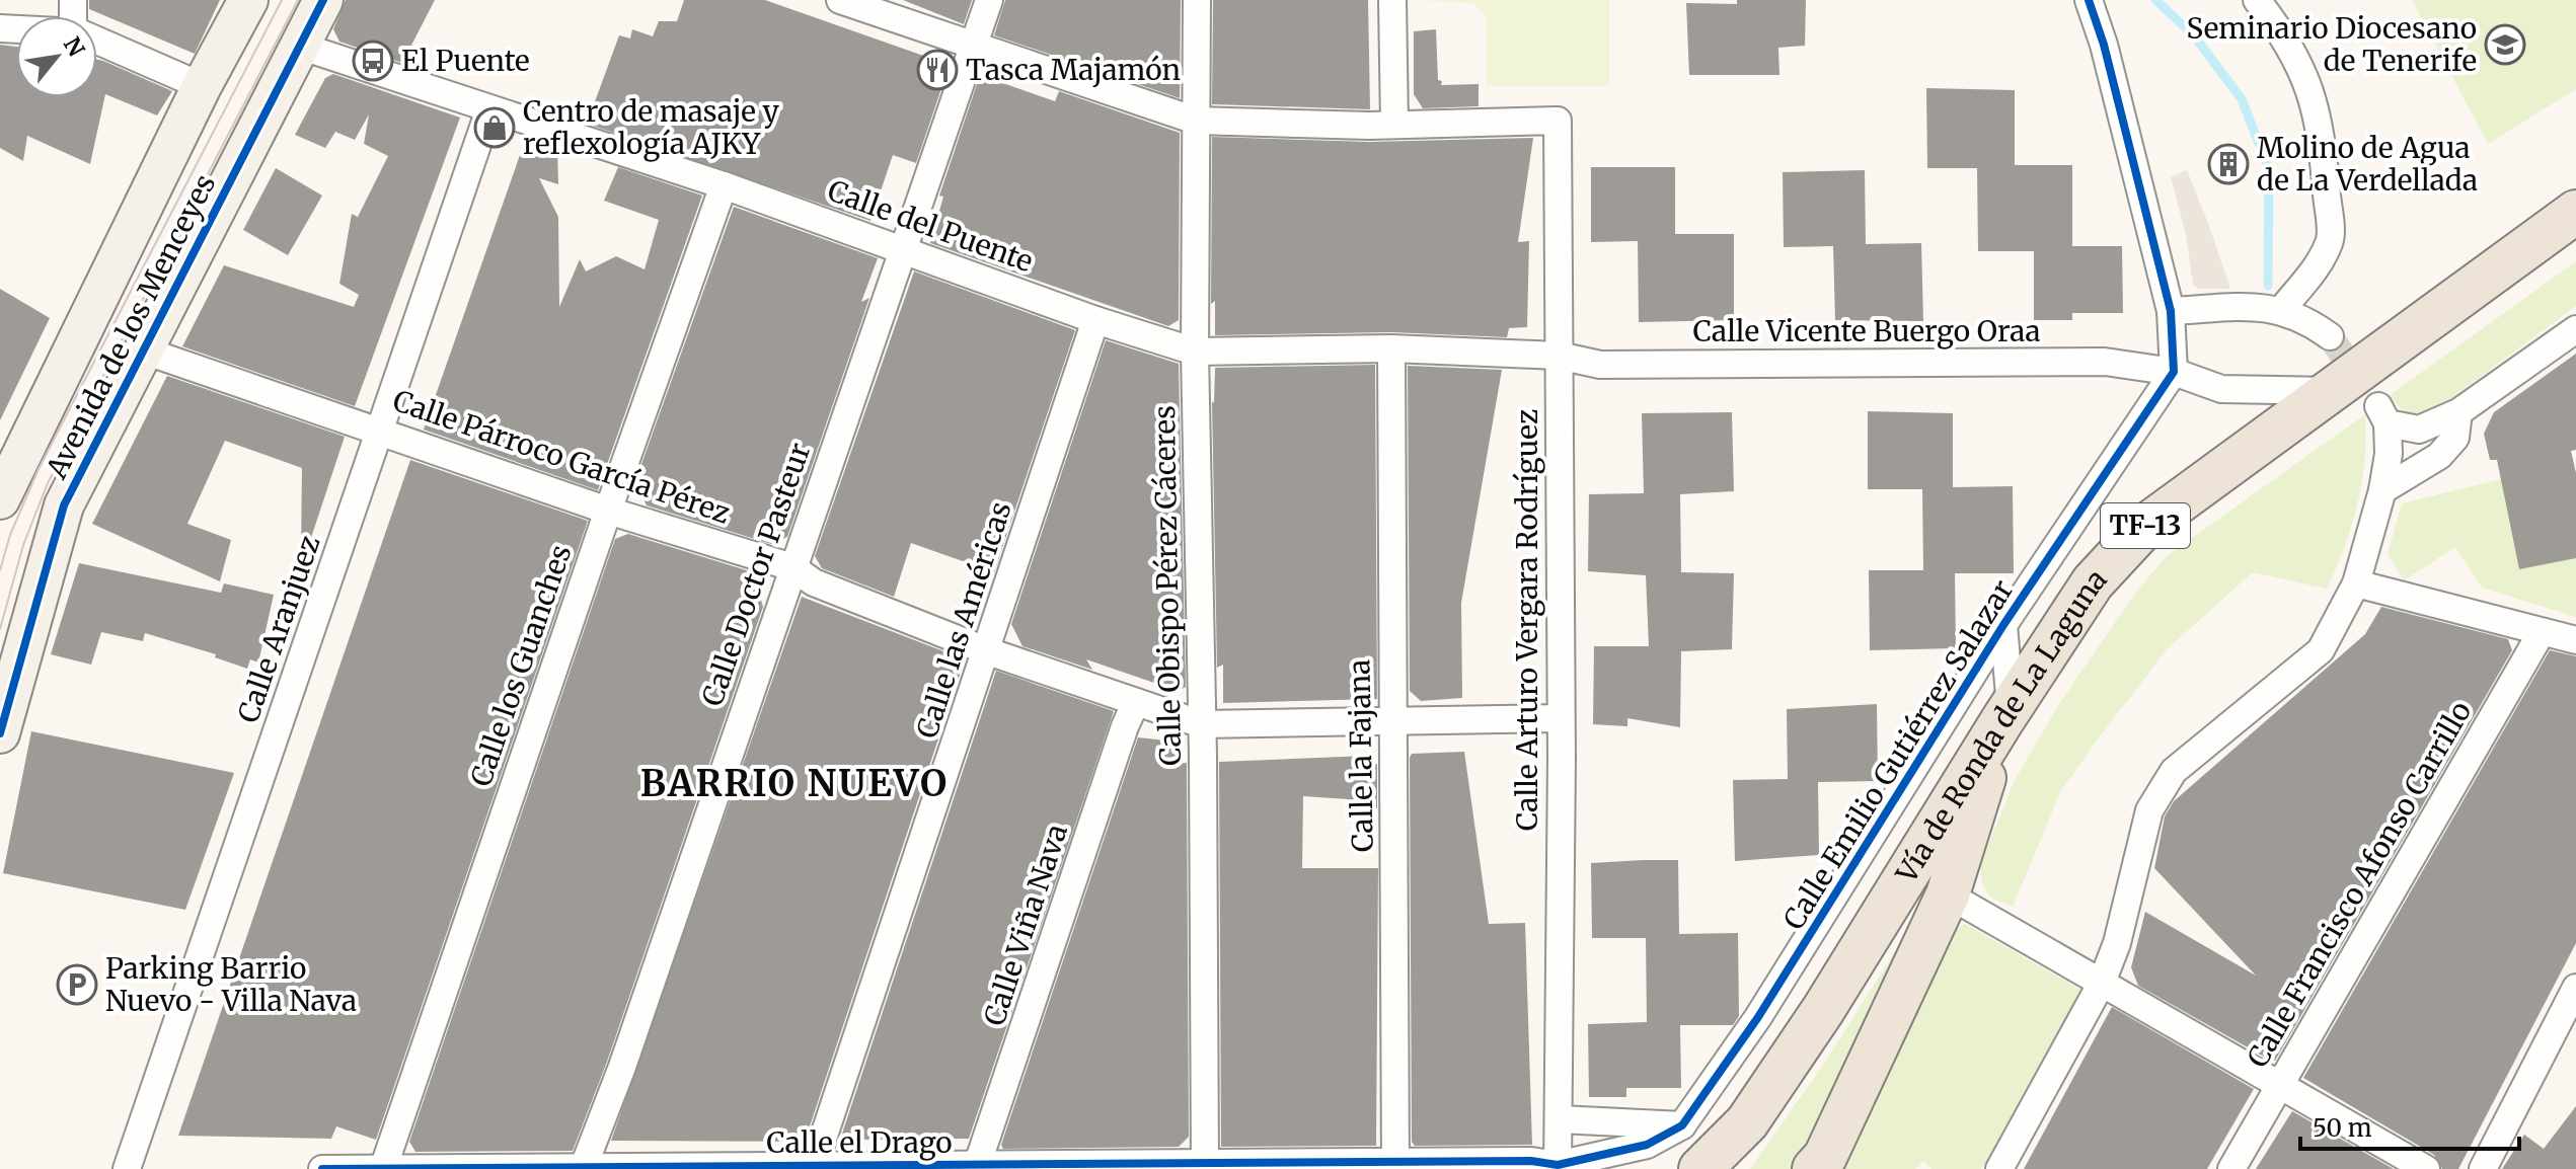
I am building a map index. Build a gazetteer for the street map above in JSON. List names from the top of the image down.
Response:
{
  "streets": {
    "main road": ["Avenida de los Menceyes", "TF-13", "Vía de Ronda de La Laguna"],
    "street": [
      "Calle del Puente",
      "Calle Vicente Buergo Oraa",
      "Calle Párroco García Pérez",
      "Calle Doctor Pasteur",
      "Calle Obispo Pérez Cáceres",
      "Calle las Américas",
      "Calle Arturo Vergara Rodríguez",
      "Calle Aranjuez",
      "Calle los Guanches",
      "Calle Emilio Gutiérrez Salazar",
      "Calle la Fajana",
      "Calle Francisco Afonso Carrillo",
      "Calle Viña Nava",
      "Calle el Drago"
    ]
  },
  "crossings": [
    ["Calle del Puente", "Avenida de los Menceyes"],
    ["Calle del Puente", "Calle Vicente Buergo Oraa"],
    ["Calle del Puente", "Calle Doctor Pasteur"],
    ["Calle del Puente", "Calle Obispo Pérez Cáceres"],
    ["Calle del Puente", "Calle las Américas"],
    ["Calle del Puente", "Calle Arturo Vergara Rodríguez"],
    ["Calle del Puente", "Calle Aranjuez"],
    ["Calle del Puente", "Calle los Guanches"],
    ["Calle del Puente", "Calle la Fajana"],
    ["Avenida de los Menceyes", "Calle Párroco García Pérez"],
    ["Calle Vicente Buergo Oraa", "Calle Arturo Vergara Rodríguez"],
    ["Calle Vicente Buergo Oraa", "Vía de Ronda de La Laguna"],
    ["Calle Vicente Buergo Oraa", "Calle Emilio Gutiérrez Salazar"],
    ["Calle Párroco García Pérez", "Calle Doctor Pasteur"],
    ["Calle Párroco García Pérez", "Calle Obispo Pérez Cáceres"],
    ["Calle Párroco García Pérez", "Calle las Américas"],
    ["Calle Párroco García Pérez", "Calle Arturo Vergara Rodríguez"],
    ["Calle Párroco García Pérez", "Calle Aranjuez"],
    ["Calle Párroco García Pérez", "Calle los Guanches"],
    ["Calle Párroco García Pérez", "Calle la Fajana"],
    ["Calle Párroco García Pérez", "Calle Viña Nava"],
    ["Calle Doctor Pasteur", "Calle el Drago"],
    ["Calle Obispo Pérez Cáceres", "Calle el Drago"],
    ["Calle las Américas", "Calle el Drago"],
    ["Calle Arturo Vergara Rodríguez", "Calle Emilio Gutiérrez Salazar"],
    ["Calle los Guanches", "Calle el Drago"],
    ["Calle Emilio Gutiérrez Salazar", "Calle la Fajana"],
    ["Calle Emilio Gutiérrez Salazar", "Calle el Drago"],
    ["Calle la Fajana", "Calle el Drago"],
    ["Calle Viña Nava", "Calle el Drago"]
  ],
  "districts": ["BARRIO NUEVO"],
  "places": {
    "school or university": ["Seminario Diocesano de Tenerife"],
    "bus stop": ["El Puente"],
    "restaurant": ["Tasca Majamón"],
    "shop": ["Centro de masaje y reflexología AJKY"],
    "building": ["Molino de Agua de La Verdellada"],
    "parking": ["Parking Barrio Nuevo - Villa Nava"]
  },
  "scale_bar": "50 m",
  "north": "top right"
}
